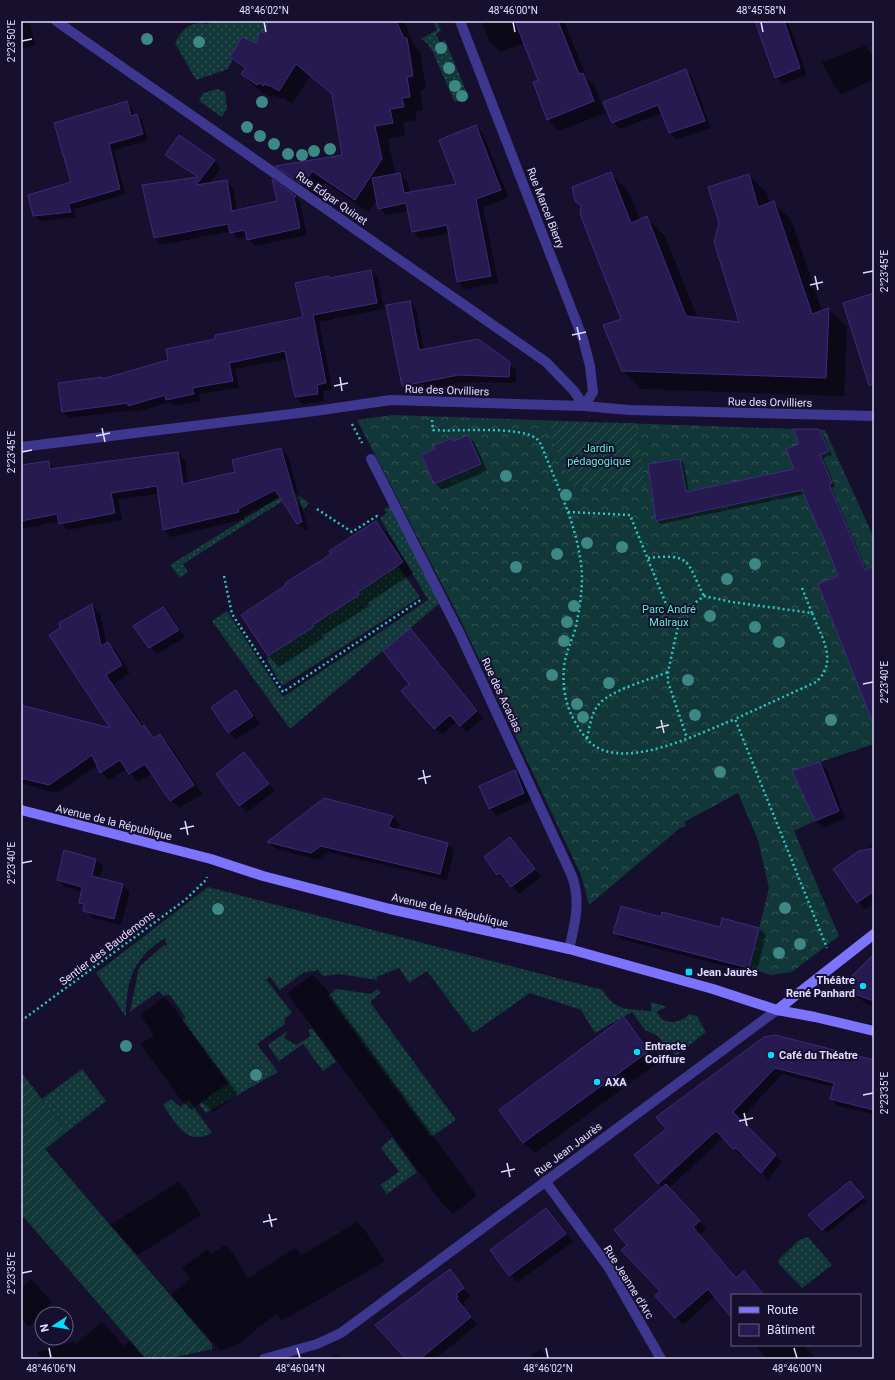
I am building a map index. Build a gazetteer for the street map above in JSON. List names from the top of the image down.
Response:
{
  "streets": {
    "street": [
      "Rue Edgar Quinet",
      "Rue Marcel Bierry",
      "Rue des Orvilliers",
      "Rue des Acacias",
      "Avenue de la République",
      "Rue Jean Jaurès",
      "Rue Jeanne d'Arc"
    ],
    "path": ["Sentier des Baudemons"]
  },
  "crossings": [
    ["Rue Edgar Quinet", "Rue Marcel Bierry"],
    ["Rue Edgar Quinet", "Rue des Orvilliers"],
    ["Rue Marcel Bierry", "Rue des Orvilliers"],
    ["Rue des Acacias", "Avenue de la République"],
    ["Avenue de la République", "Rue Jean Jaurès"],
    ["Rue Jean Jaurès", "Rue Jeanne d'Arc"]
  ],
  "parks": ["Jardin pédagogique", "Parc André Malraux"],
  "places": {
    "transit": ["Jean Jaurès"],
    "other": [
      "Théâtre René Panhard",
      "Entracte Coiffure",
      "Café du Théatre",
      "AXA"
    ]
  },
  "legend": ["Route", "Bâtiment"],
  "north": "left",
  "coordinates": [
    "48°46'02\"N",
    "48°46'00\"N",
    "48°45'58\"N",
    "2°23'50\"E",
    "2°23'45\"E",
    "2°23'40\"E",
    "2°23'35\"E",
    "48°46'06\"N",
    "48°46'04\"N"
  ]
}
